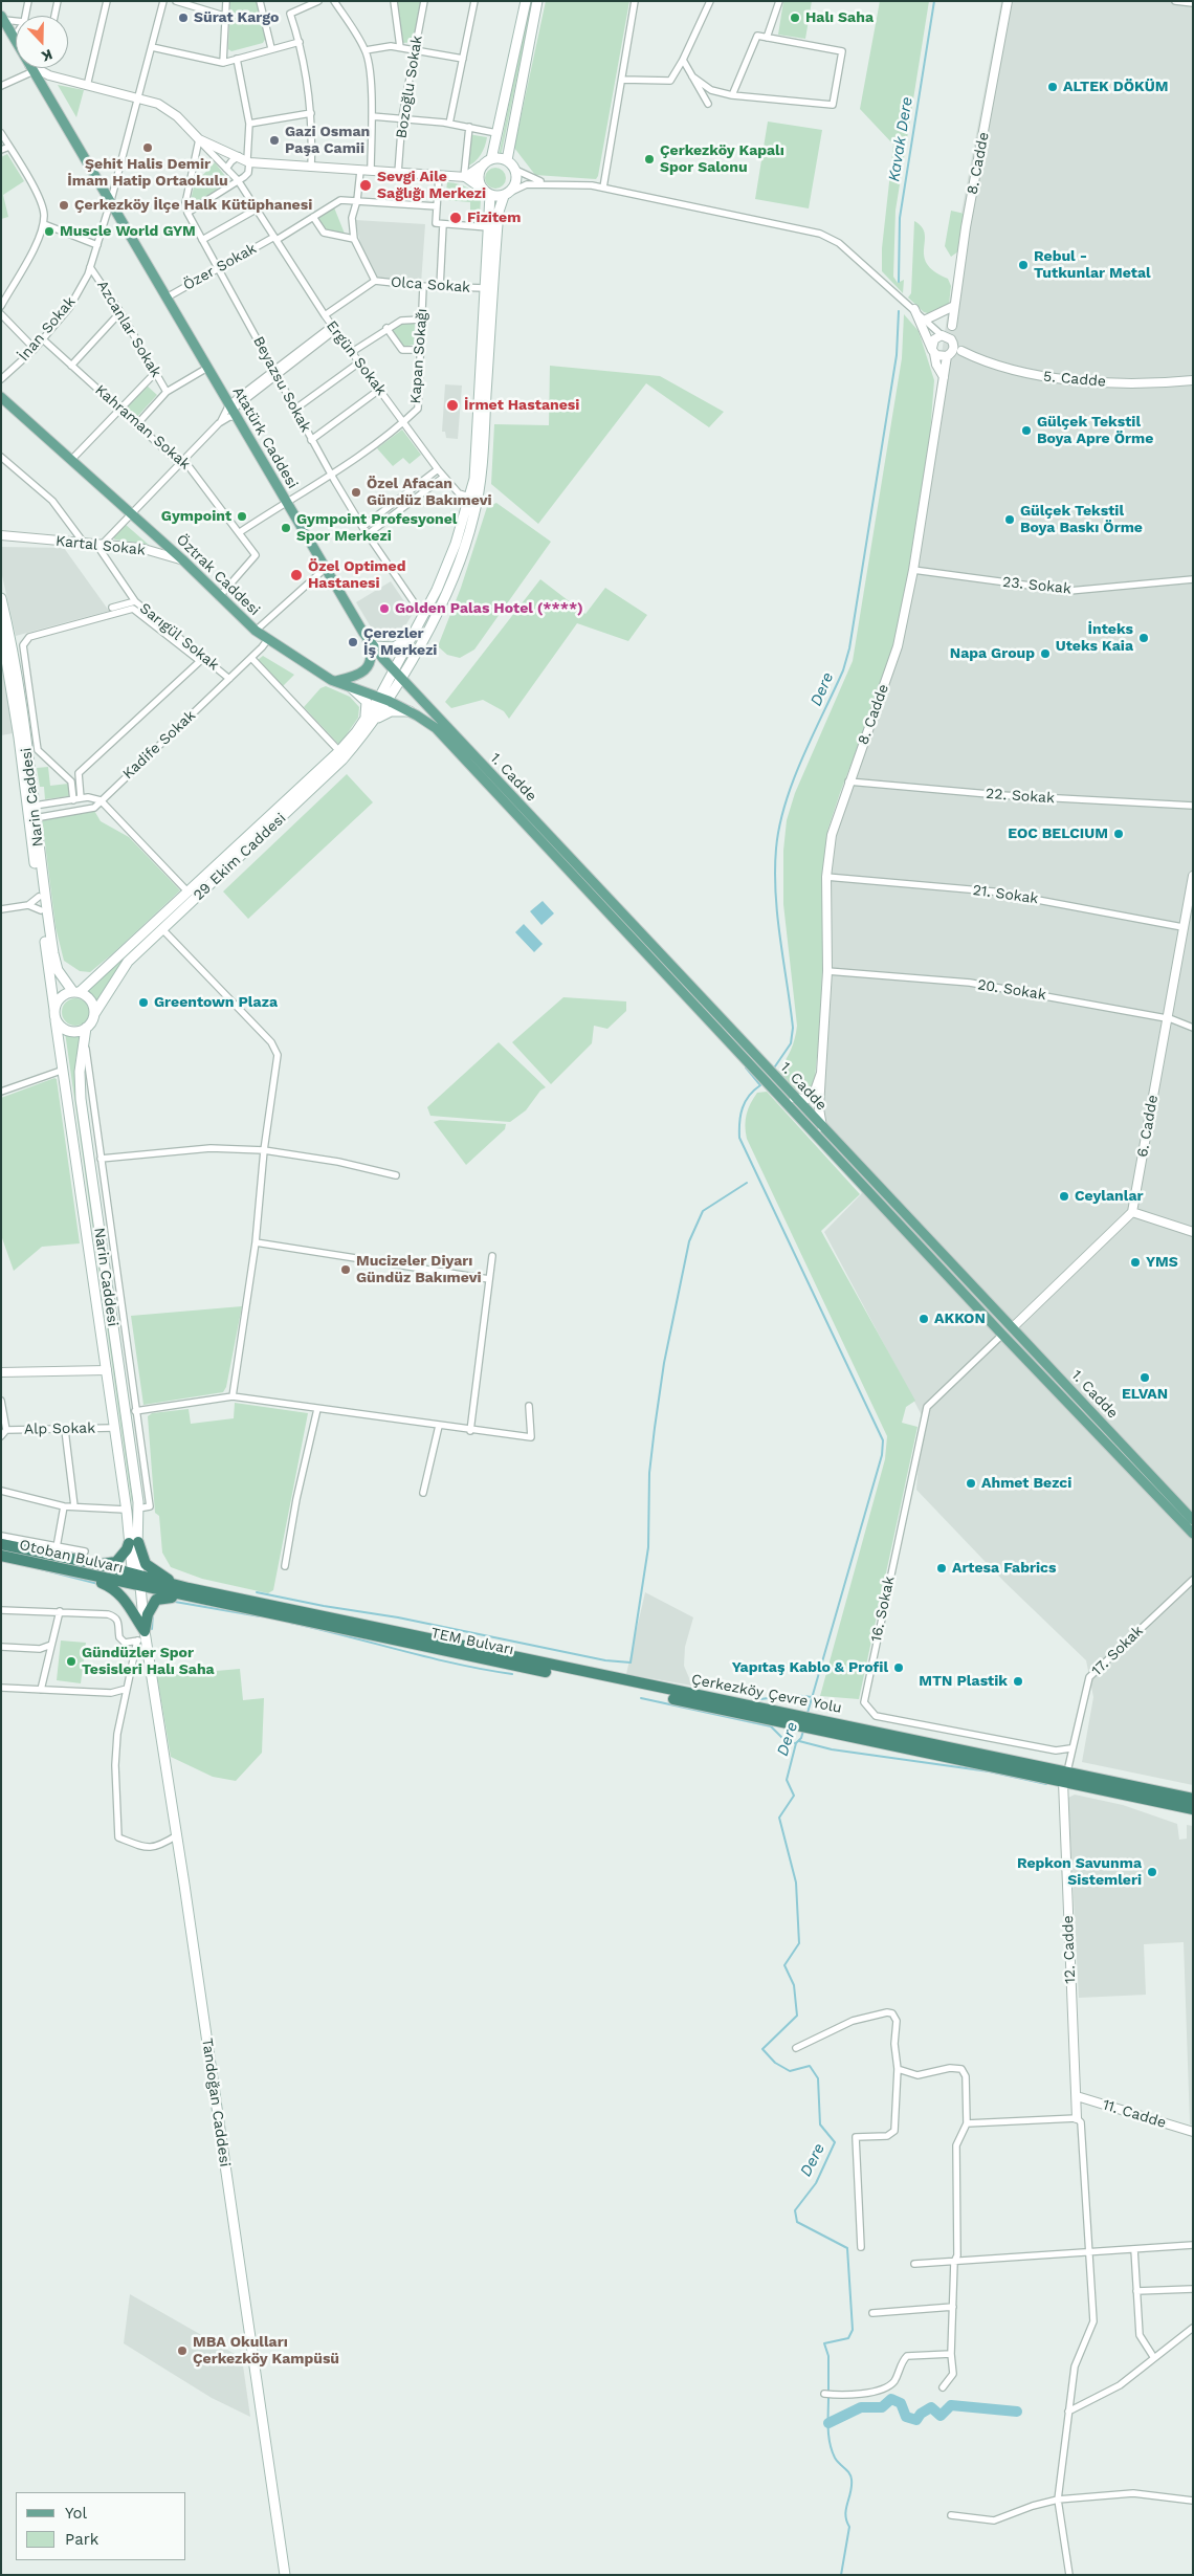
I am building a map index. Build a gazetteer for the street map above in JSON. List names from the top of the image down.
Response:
{
  "streets": {
    "highway": ["Otoban Bulvarı", "TEM Bulvarı", "Çerkezköy Çevre Yolu"],
    "main road": [
      "Atatürk Caddesi",
      "Öztrak Caddesi",
      "1. Cadde",
      "Narin Caddesi",
      "29 Ekim Caddesi",
      "Tandoğan Caddesi"
    ],
    "street": [
      "Bozoğlu Sokak",
      "8. Cadde",
      "Özer Sokak",
      "Olca Sokak",
      "İnan Sokak",
      "Azcanlar Sokak",
      "Kapan Sokağı",
      "Ergün Sokak",
      "5. Cadde",
      "Beyazsu Sokak",
      "Kahraman Sokak",
      "Kartal Sokak",
      "23. Sokak",
      "Sarıgül Sokak",
      "Kadife Sokak",
      "22. Sokak",
      "21. Sokak",
      "20. Sokak",
      "6. Cadde",
      "Alp Sokak",
      "16. Sokak",
      "17. Sokak",
      "12. Cadde",
      "11. Cadde"
    ]
  },
  "crossings": [
    ["8. Cadde", "5. Cadde"],
    ["8. Cadde", "23. Sokak"],
    ["8. Cadde", "1. Cadde"],
    ["8. Cadde", "22. Sokak"],
    ["8. Cadde", "21. Sokak"],
    ["8. Cadde", "20. Sokak"],
    ["Özer Sokak", "Ergün Sokak"],
    ["Özer Sokak", "Beyazsu Sokak"],
    ["Özer Sokak", "Atatürk Caddesi"],
    ["Olca Sokak", "Kapan Sokağı"],
    ["Olca Sokak", "Ergün Sokak"],
    ["İnan Sokak", "Azcanlar Sokak"],
    ["İnan Sokak", "Kahraman Sokak"],
    ["İnan Sokak", "Atatürk Caddesi"],
    ["Kapan Sokağı", "Ergün Sokak"],
    ["Ergün Sokak", "Beyazsu Sokak"],
    ["Kahraman Sokak", "Öztrak Caddesi"],
    ["Atatürk Caddesi", "1. Cadde"],
    ["Kartal Sokak", "Öztrak Caddesi"],
    ["Kartal Sokak", "Sarıgül Sokak"],
    ["Öztrak Caddesi", "Kadife Sokak"],
    ["Öztrak Caddesi", "1. Cadde"],
    ["Öztrak Caddesi", "29 Ekim Caddesi"],
    ["Sarıgül Sokak", "Kadife Sokak"],
    ["Kadife Sokak", "Narin Caddesi"],
    ["1. Cadde", "29 Ekim Caddesi"],
    ["1. Cadde", "16. Sokak"],
    ["Narin Caddesi", "29 Ekim Caddesi"],
    ["Narin Caddesi", "Alp Sokak"],
    ["Narin Caddesi", "Tandoğan Caddesi"],
    ["21. Sokak", "6. Cadde"],
    ["20. Sokak", "6. Cadde"],
    ["Otoban Bulvarı", "TEM Bulvarı"],
    ["Otoban Bulvarı", "Tandoğan Caddesi"],
    ["16. Sokak", "17. Sokak"],
    ["TEM Bulvarı", "Çerkezköy Çevre Yolu"],
    ["TEM Bulvarı", "Tandoğan Caddesi"],
    ["17. Sokak", "Çerkezköy Çevre Yolu"],
    ["17. Sokak", "12. Cadde"],
    ["Çerkezköy Çevre Yolu", "12. Cadde"],
    ["12. Cadde", "11. Cadde"]
  ],
  "water": ["Kavak Dere", "Dere"],
  "places": [
    "Sürat Kargo",
    "Halı Saha",
    "ALTEK DÖKÜM",
    "Gazi Osman Paşa Camii",
    "Şehit Halis Demir İmam Hatip Ortaokulu",
    "Çerkezköy Kapalı Spor Salonu",
    "Sevgi Aile Sağlığı Merkezi",
    "Çerkezköy İlçe Halk Kütüphanesi",
    "Fizitem",
    "Muscle World GYM",
    "Rebul - Tutkunlar Metal",
    "İrmet Hastanesi",
    "Gülçek Tekstil Boya Apre Örme",
    "Özel Afacan Gündüz Bakımevi",
    "Gympoint",
    "Gülçek Tekstil Boya Baskı Örme",
    "Gympoint Profesyonel Spor Merkezi",
    "Özel Optimed Hastanesi",
    "Golden Palas Hotel (****)",
    "İnteks Uteks Kaia",
    "Çerezler İş Merkezi",
    "Napa Group",
    "EOC BELCIUM",
    "Greentown Plaza",
    "Ceylanlar",
    "YMS",
    "Mucizeler Diyarı Gündüz Bakımevi",
    "AKKON",
    "ELVAN",
    "Ahmet Bezci",
    "Artesa Fabrics",
    "Gündüzler Spor Tesisleri Halı Saha",
    "Yapıtaş Kablo & Profil",
    "MTN Plastik",
    "Repkon Savunma Sistemleri",
    "MBA Okulları Çerkezköy Kampüsü"
  ],
  "legend": ["Yol", "Park"],
  "north": "bottom"
}
